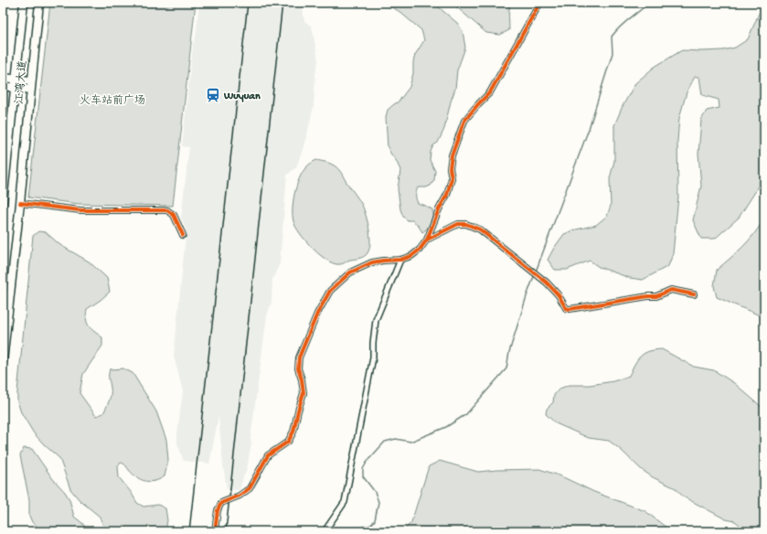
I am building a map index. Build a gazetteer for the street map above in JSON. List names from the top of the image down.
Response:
{
  "streets": {
    "main road": ["江湾大道"]
  },
  "parks": ["火车站前广场"],
  "places": {
    "station": ["Wuyuan"]
  }
}
